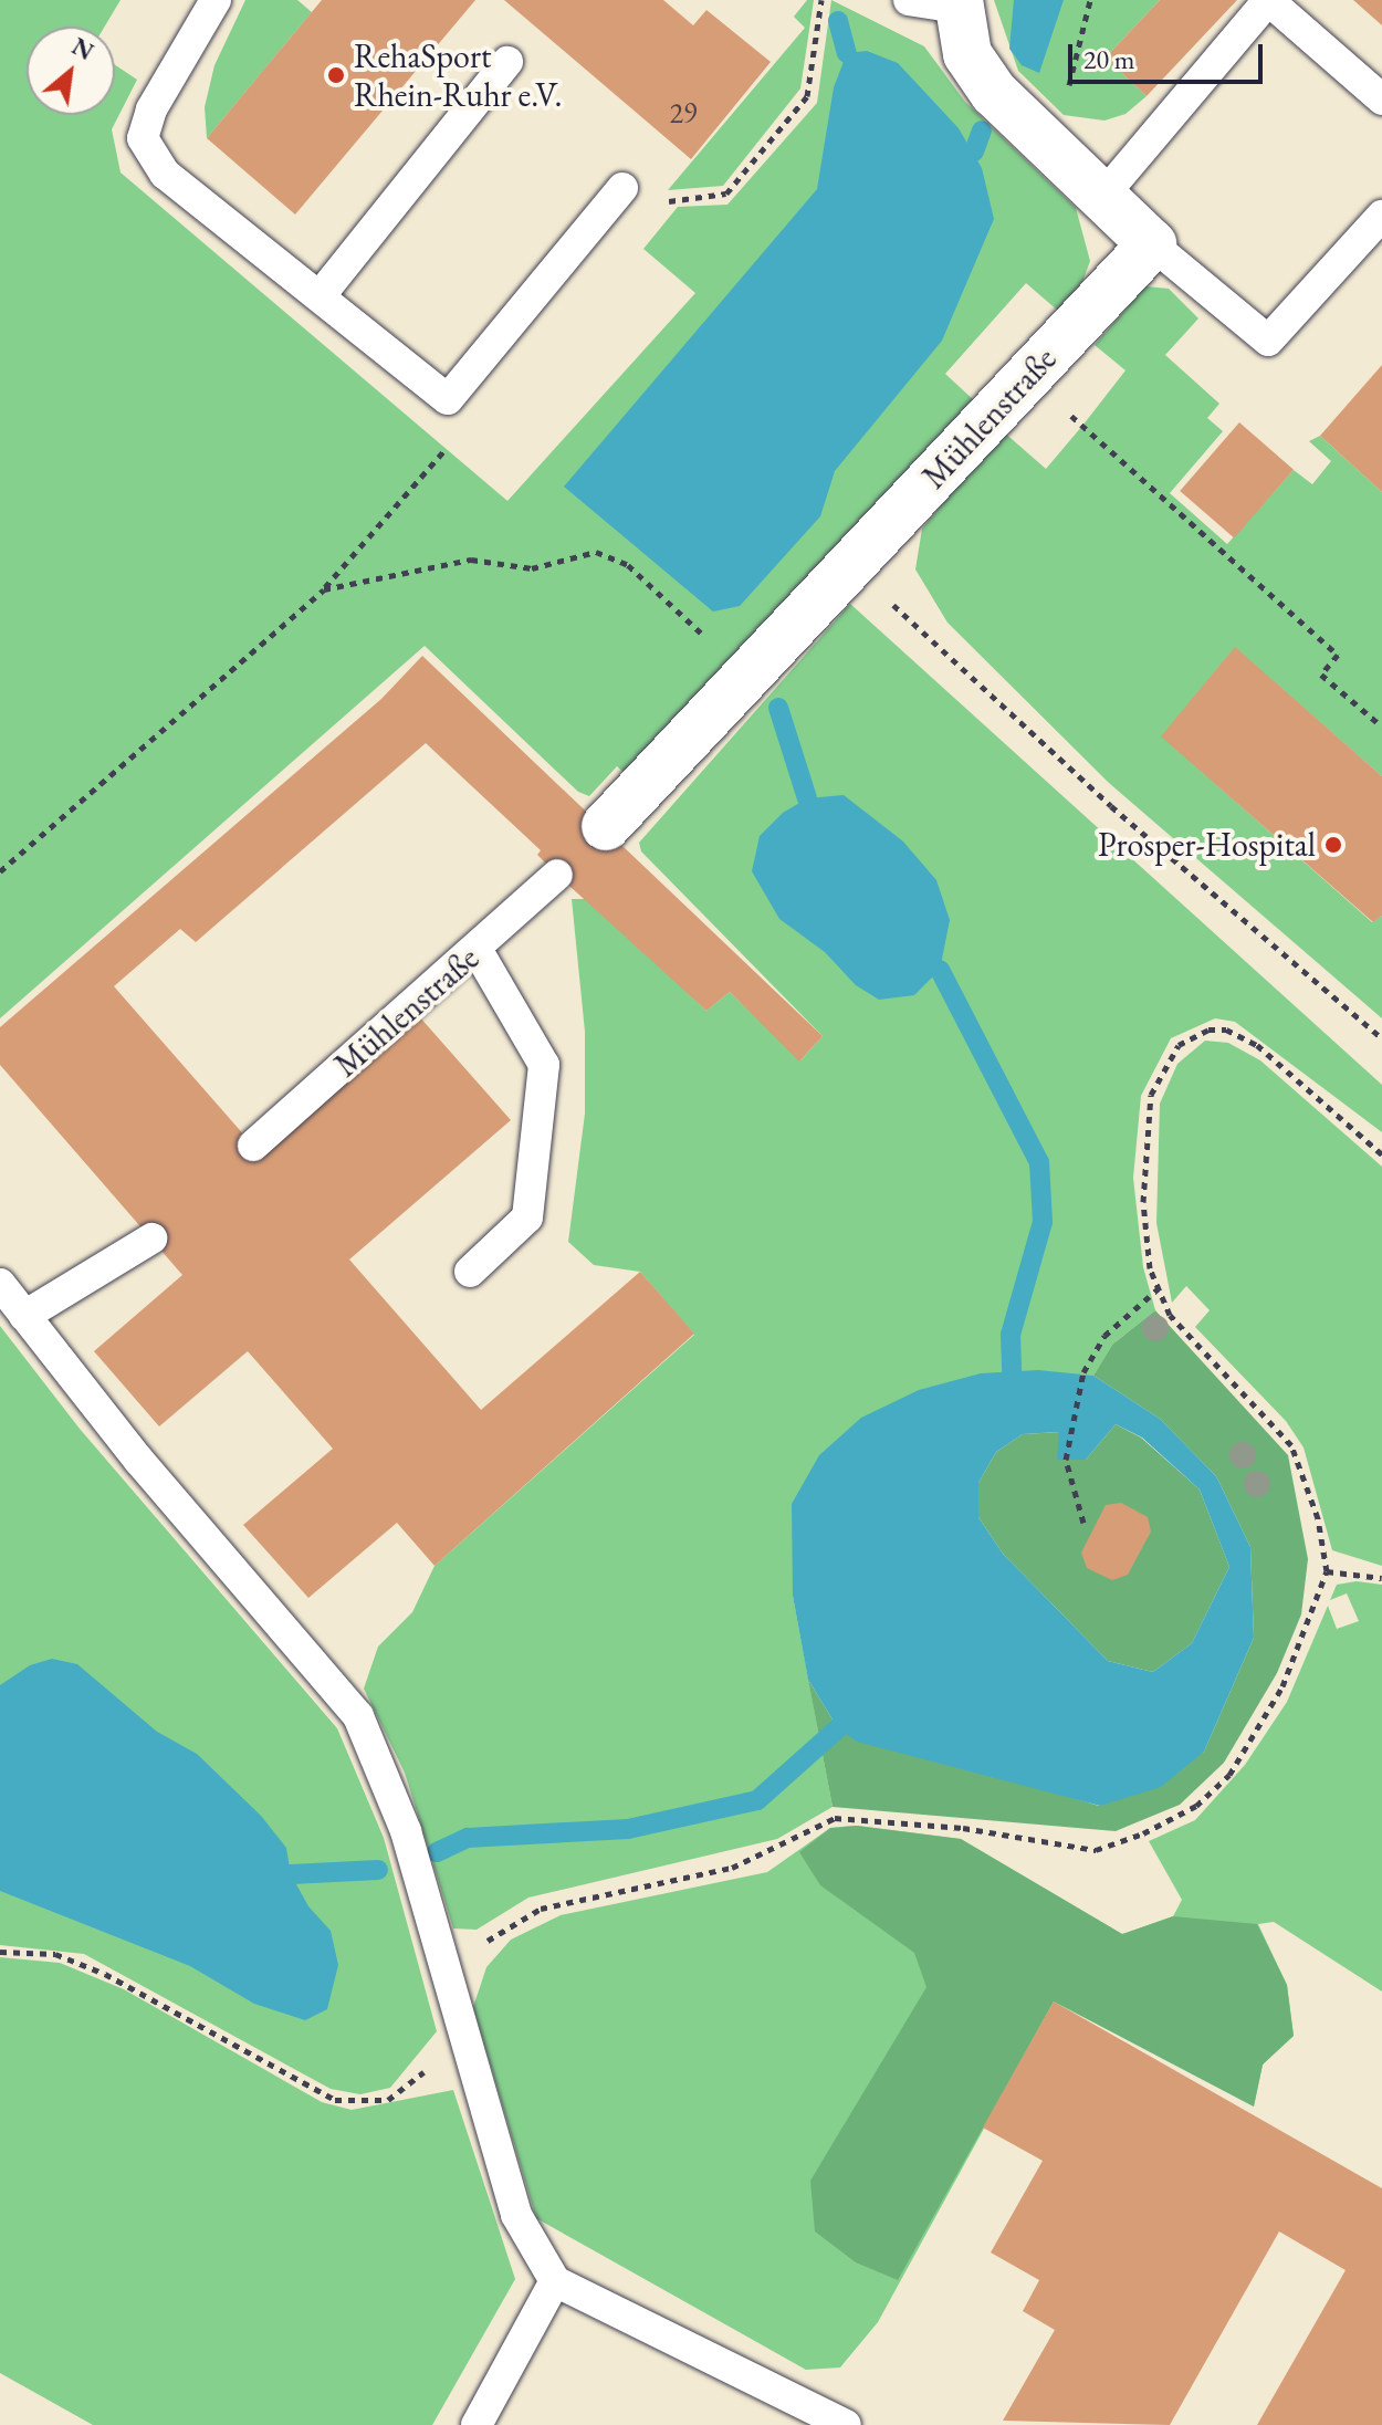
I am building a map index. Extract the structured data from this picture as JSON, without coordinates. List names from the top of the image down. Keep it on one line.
{"streets":{"street":["Mühlenstraße"]},"places":["RehaSport Rhein-Ruhr e.V.","Prosper-Hospital"],"house_numbers":["29"],"scale_bar":"20 m","north":"top right"}
